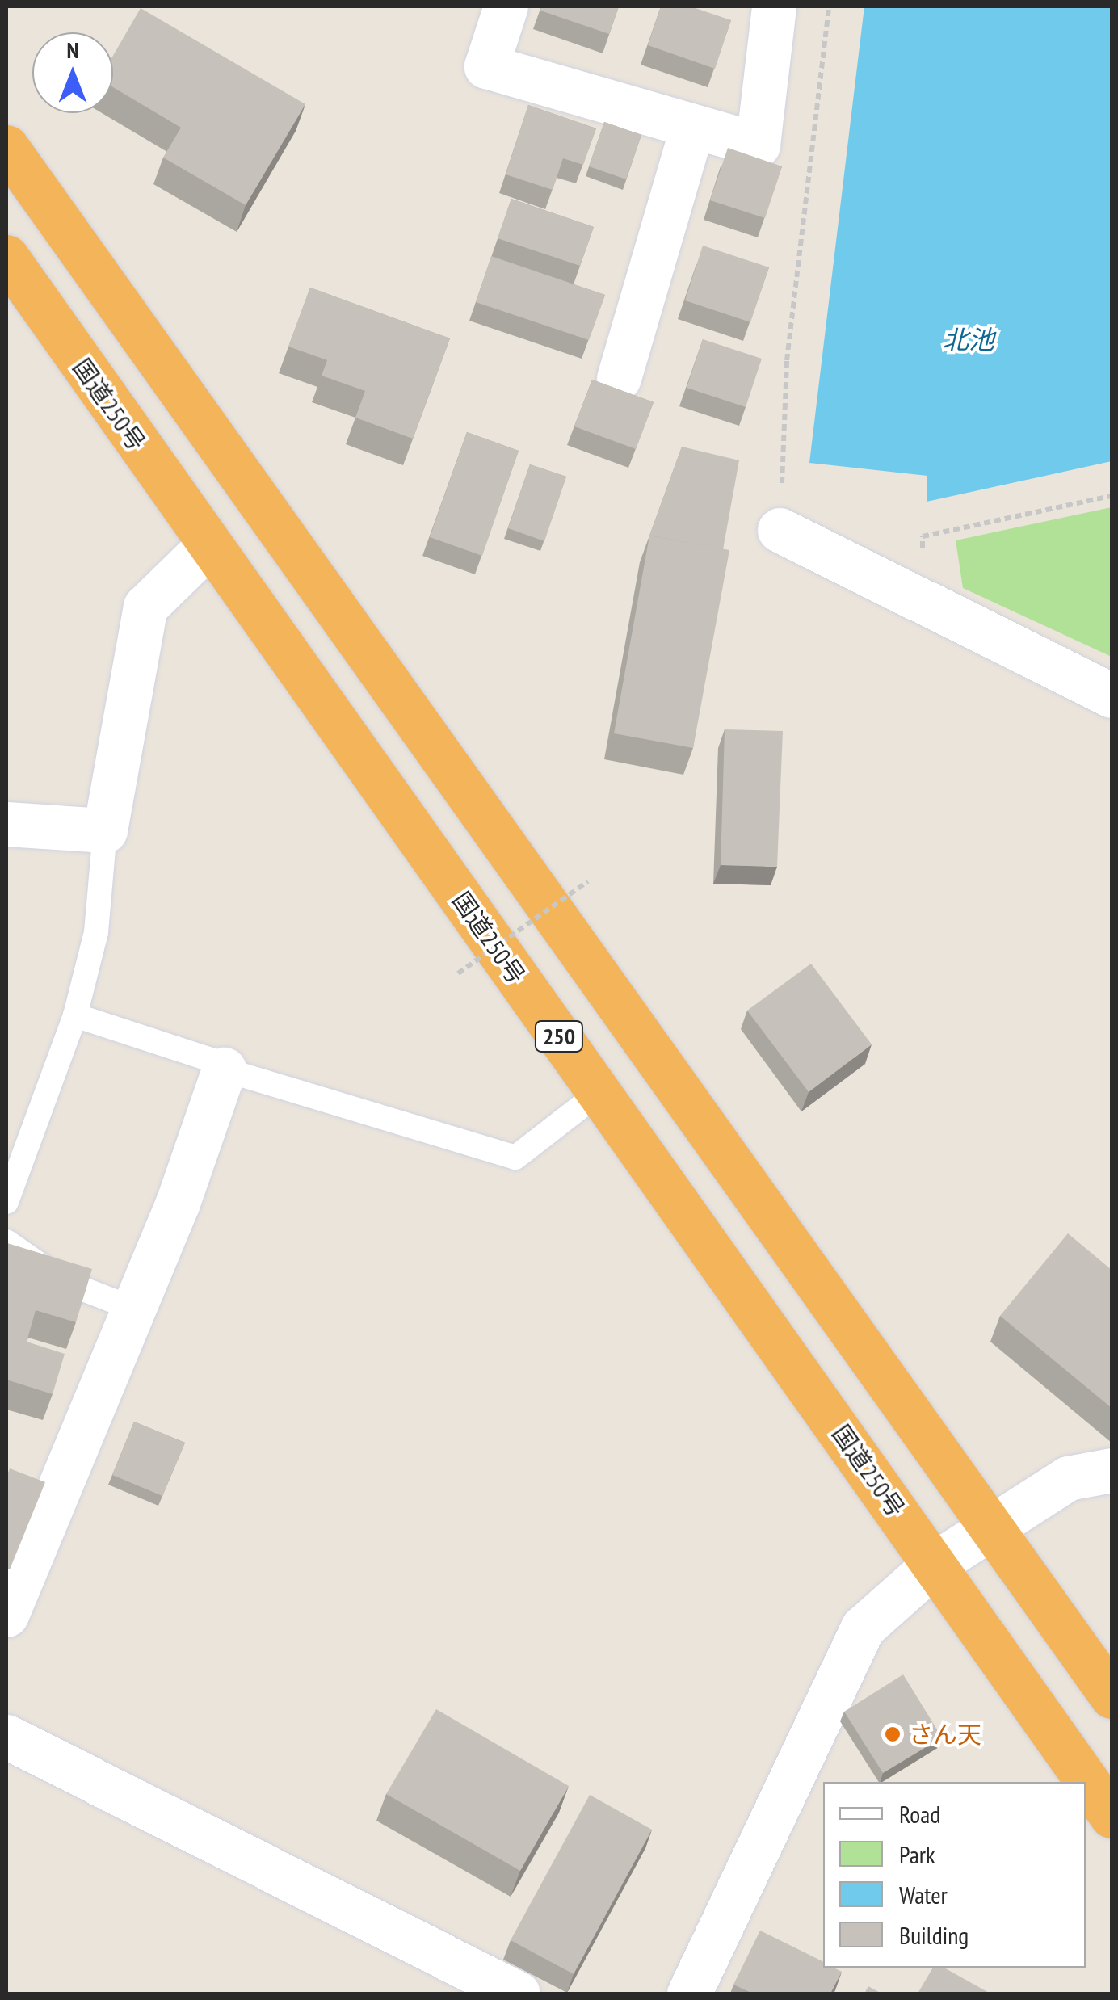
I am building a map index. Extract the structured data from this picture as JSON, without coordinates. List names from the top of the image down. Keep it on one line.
{"streets":{"highway":["国道250号","250"]},"water":["北池"],"places":["さん天"],"legend":["Road","Park","Water","Building"],"north":"top"}
